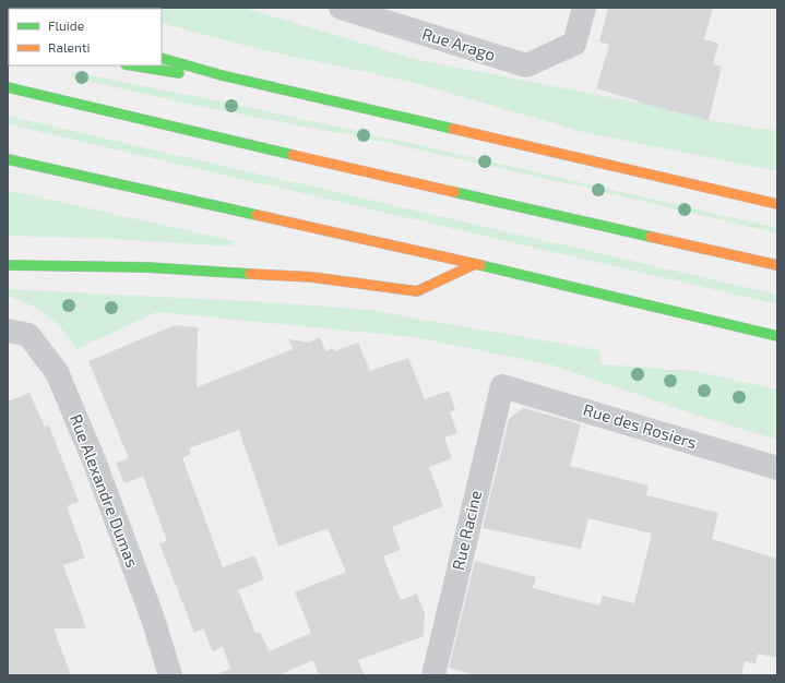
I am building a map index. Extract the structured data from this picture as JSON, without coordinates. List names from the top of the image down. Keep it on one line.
{"streets":{"street":["Rue Arago","Rue des Rosiers","Rue Alexandre Dumas","Rue Racine"]},"crossings":[["Rue des Rosiers","Rue Racine"]],"legend":["Fluide","Ralenti"]}
